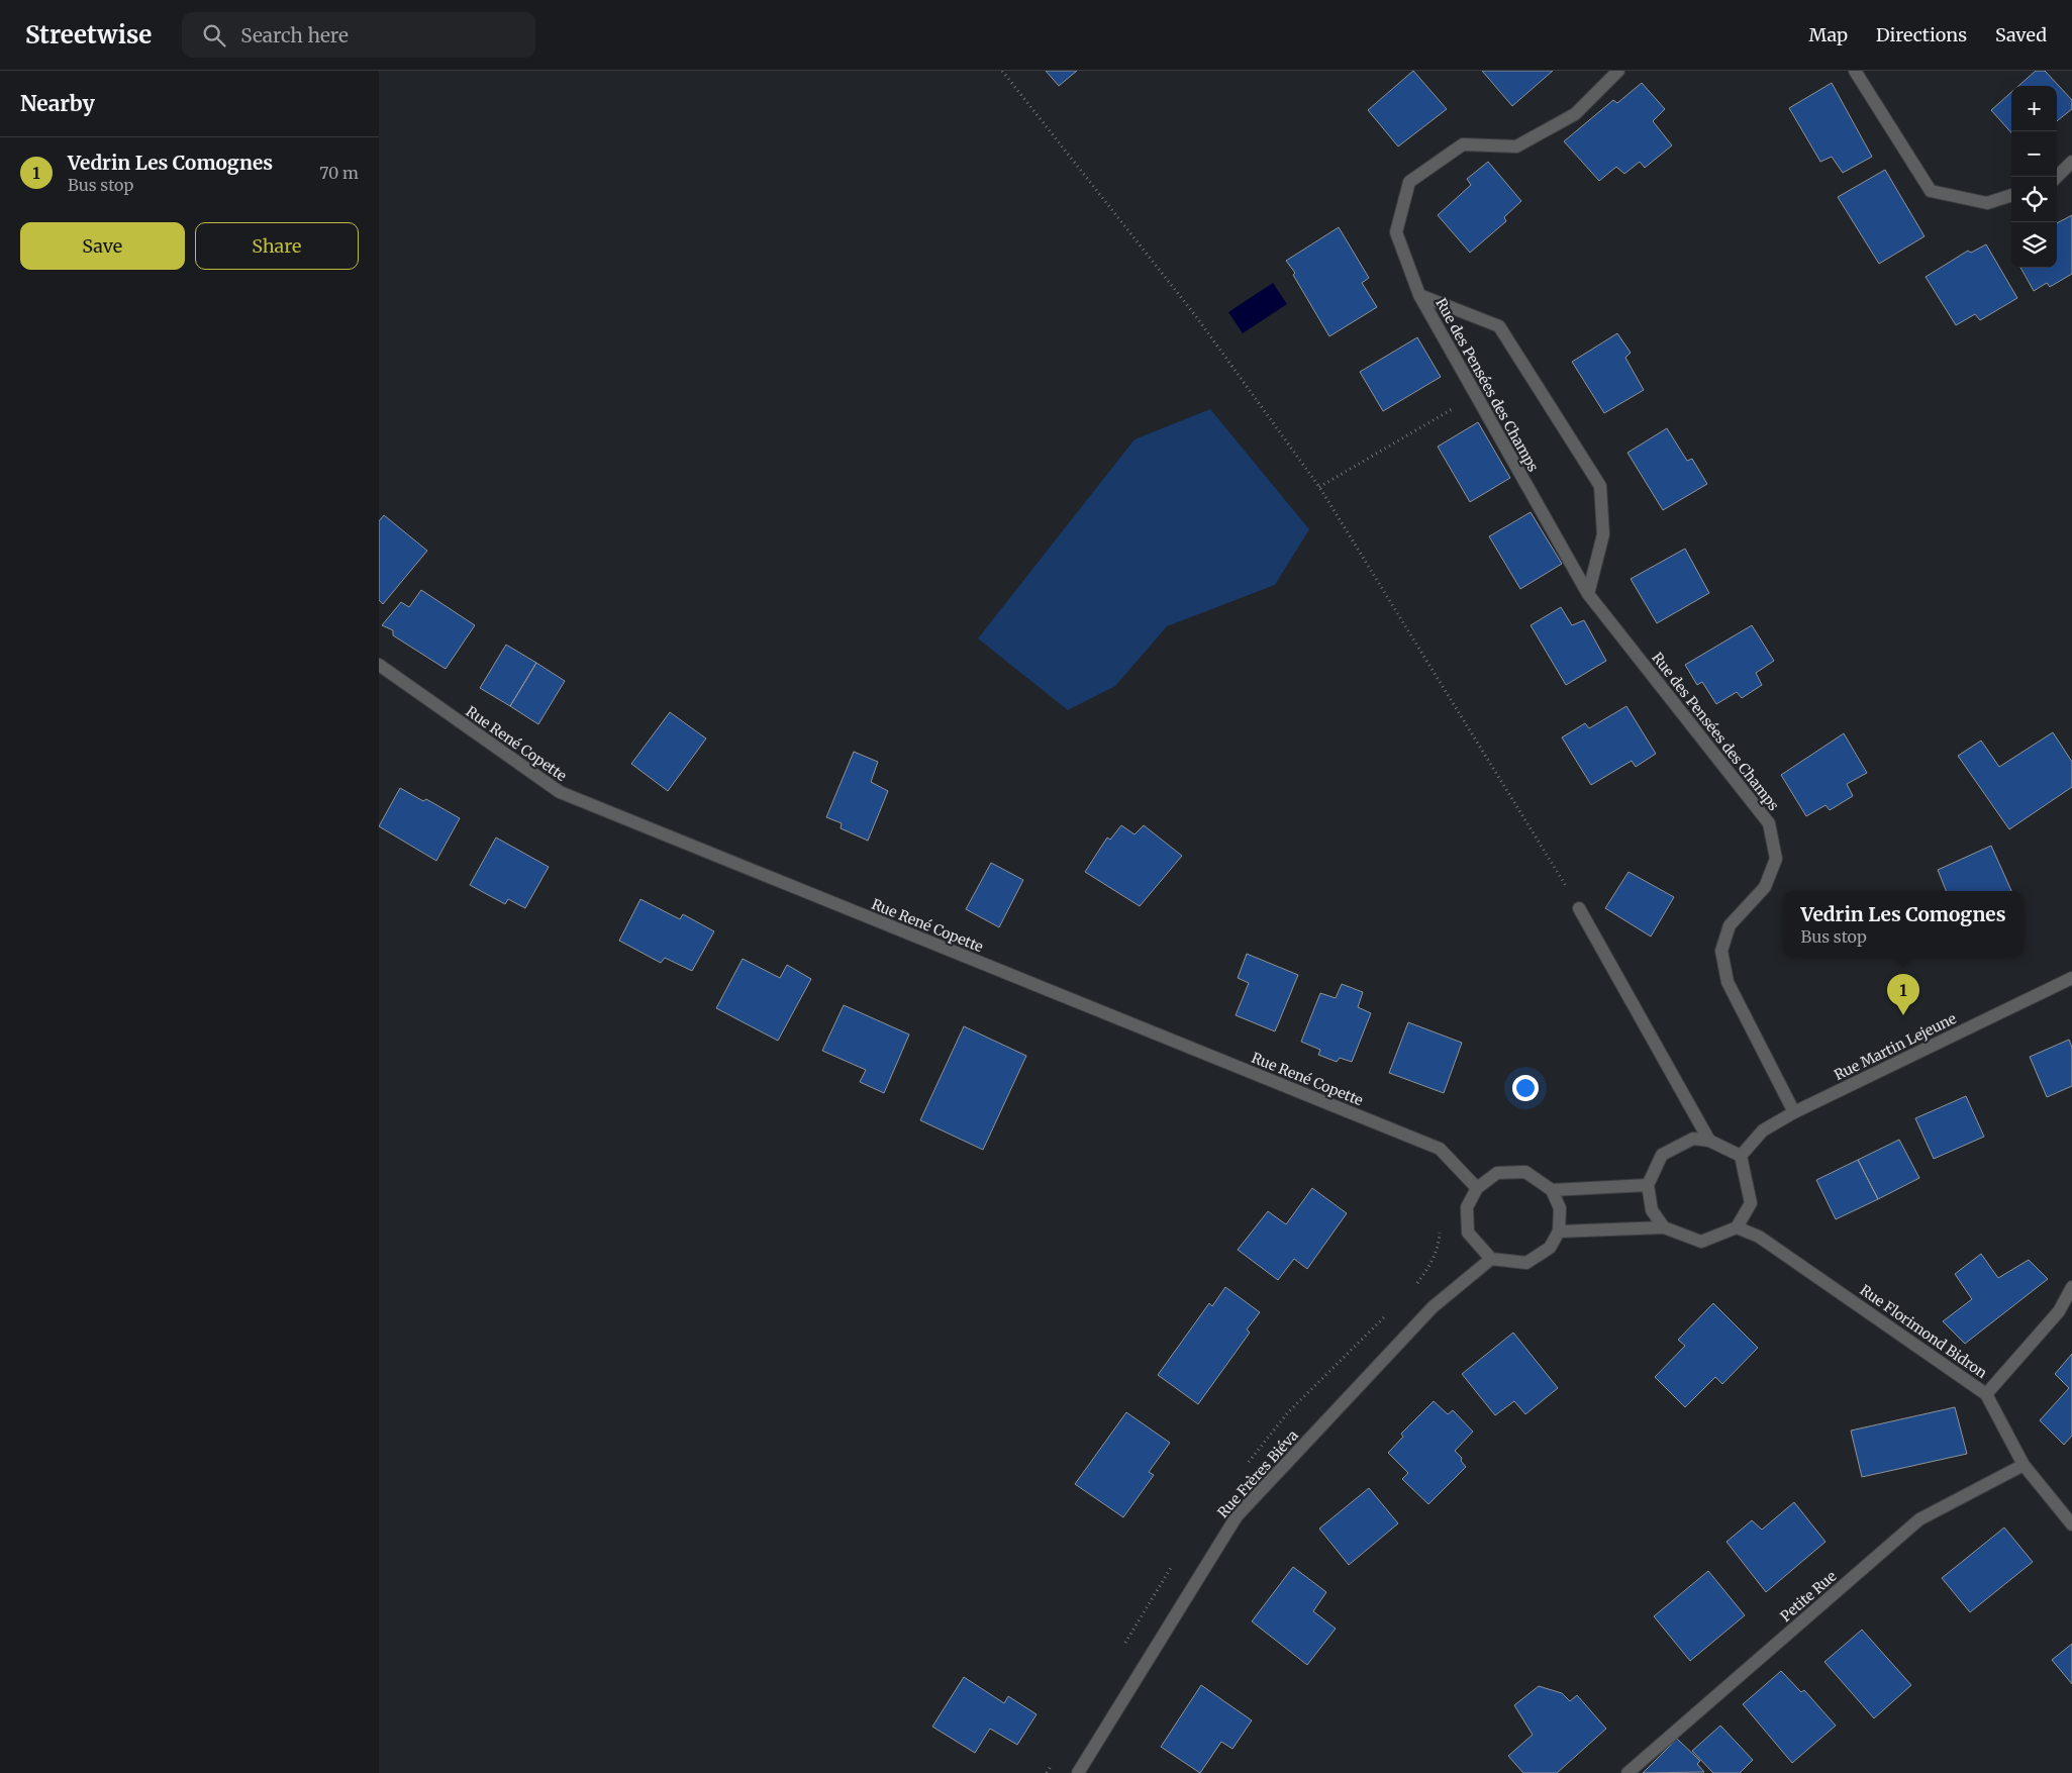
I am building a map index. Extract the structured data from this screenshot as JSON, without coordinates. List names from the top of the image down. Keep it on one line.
{"streets":{"street":["Rue des Pensées des Champs","Rue René Copette","Rue Martin Lejeune","Rue Florimond Bidron","Rue Frères Biéva","Petite Rue"]},"crossings":[["Rue des Pensées des Champs","Rue Martin Lejeune"],["Rue René Copette","Rue Frères Biéva"],["Rue Martin Lejeune","Rue Florimond Bidron"],["Rue Florimond Bidron","Petite Rue"]],"page":{"header":"Streetwise","search":"Search here","nav":["Map","Directions","Saved"],"heading":"Nearby","map_buttons":["+","−"],"list":[{"mark":"1","name":"Vedrin Les Comognes","note":"Bus stop","value":"70 m"}],"buttons":["Save","Share"],"popup":["Vedrin Les Comognes","Bus stop"],"pins":"1"}}
